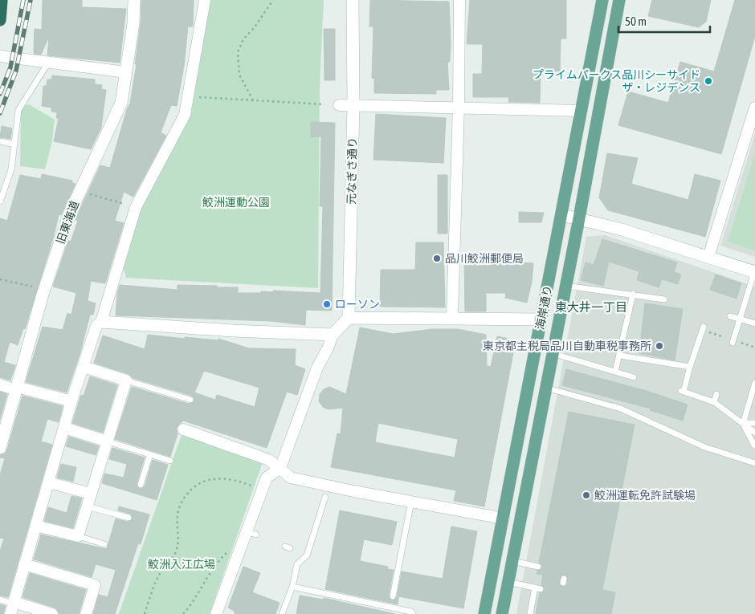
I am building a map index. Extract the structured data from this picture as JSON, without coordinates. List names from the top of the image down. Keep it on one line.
{"streets":{"main road":["海岸通り"],"street":["元なぎさ通り","旧東海道"]},"districts":["東大井一丁目"],"parks":["鮫洲運動公園","鮫洲入江広場"],"places":["プライムパークス品川シーサイド ザ・レジデンス","品川鮫洲郵便局","ローソン","東京都主税局品川自動車税事務所","鮫洲運転免許試験場"],"scale_bar":"50 m"}
